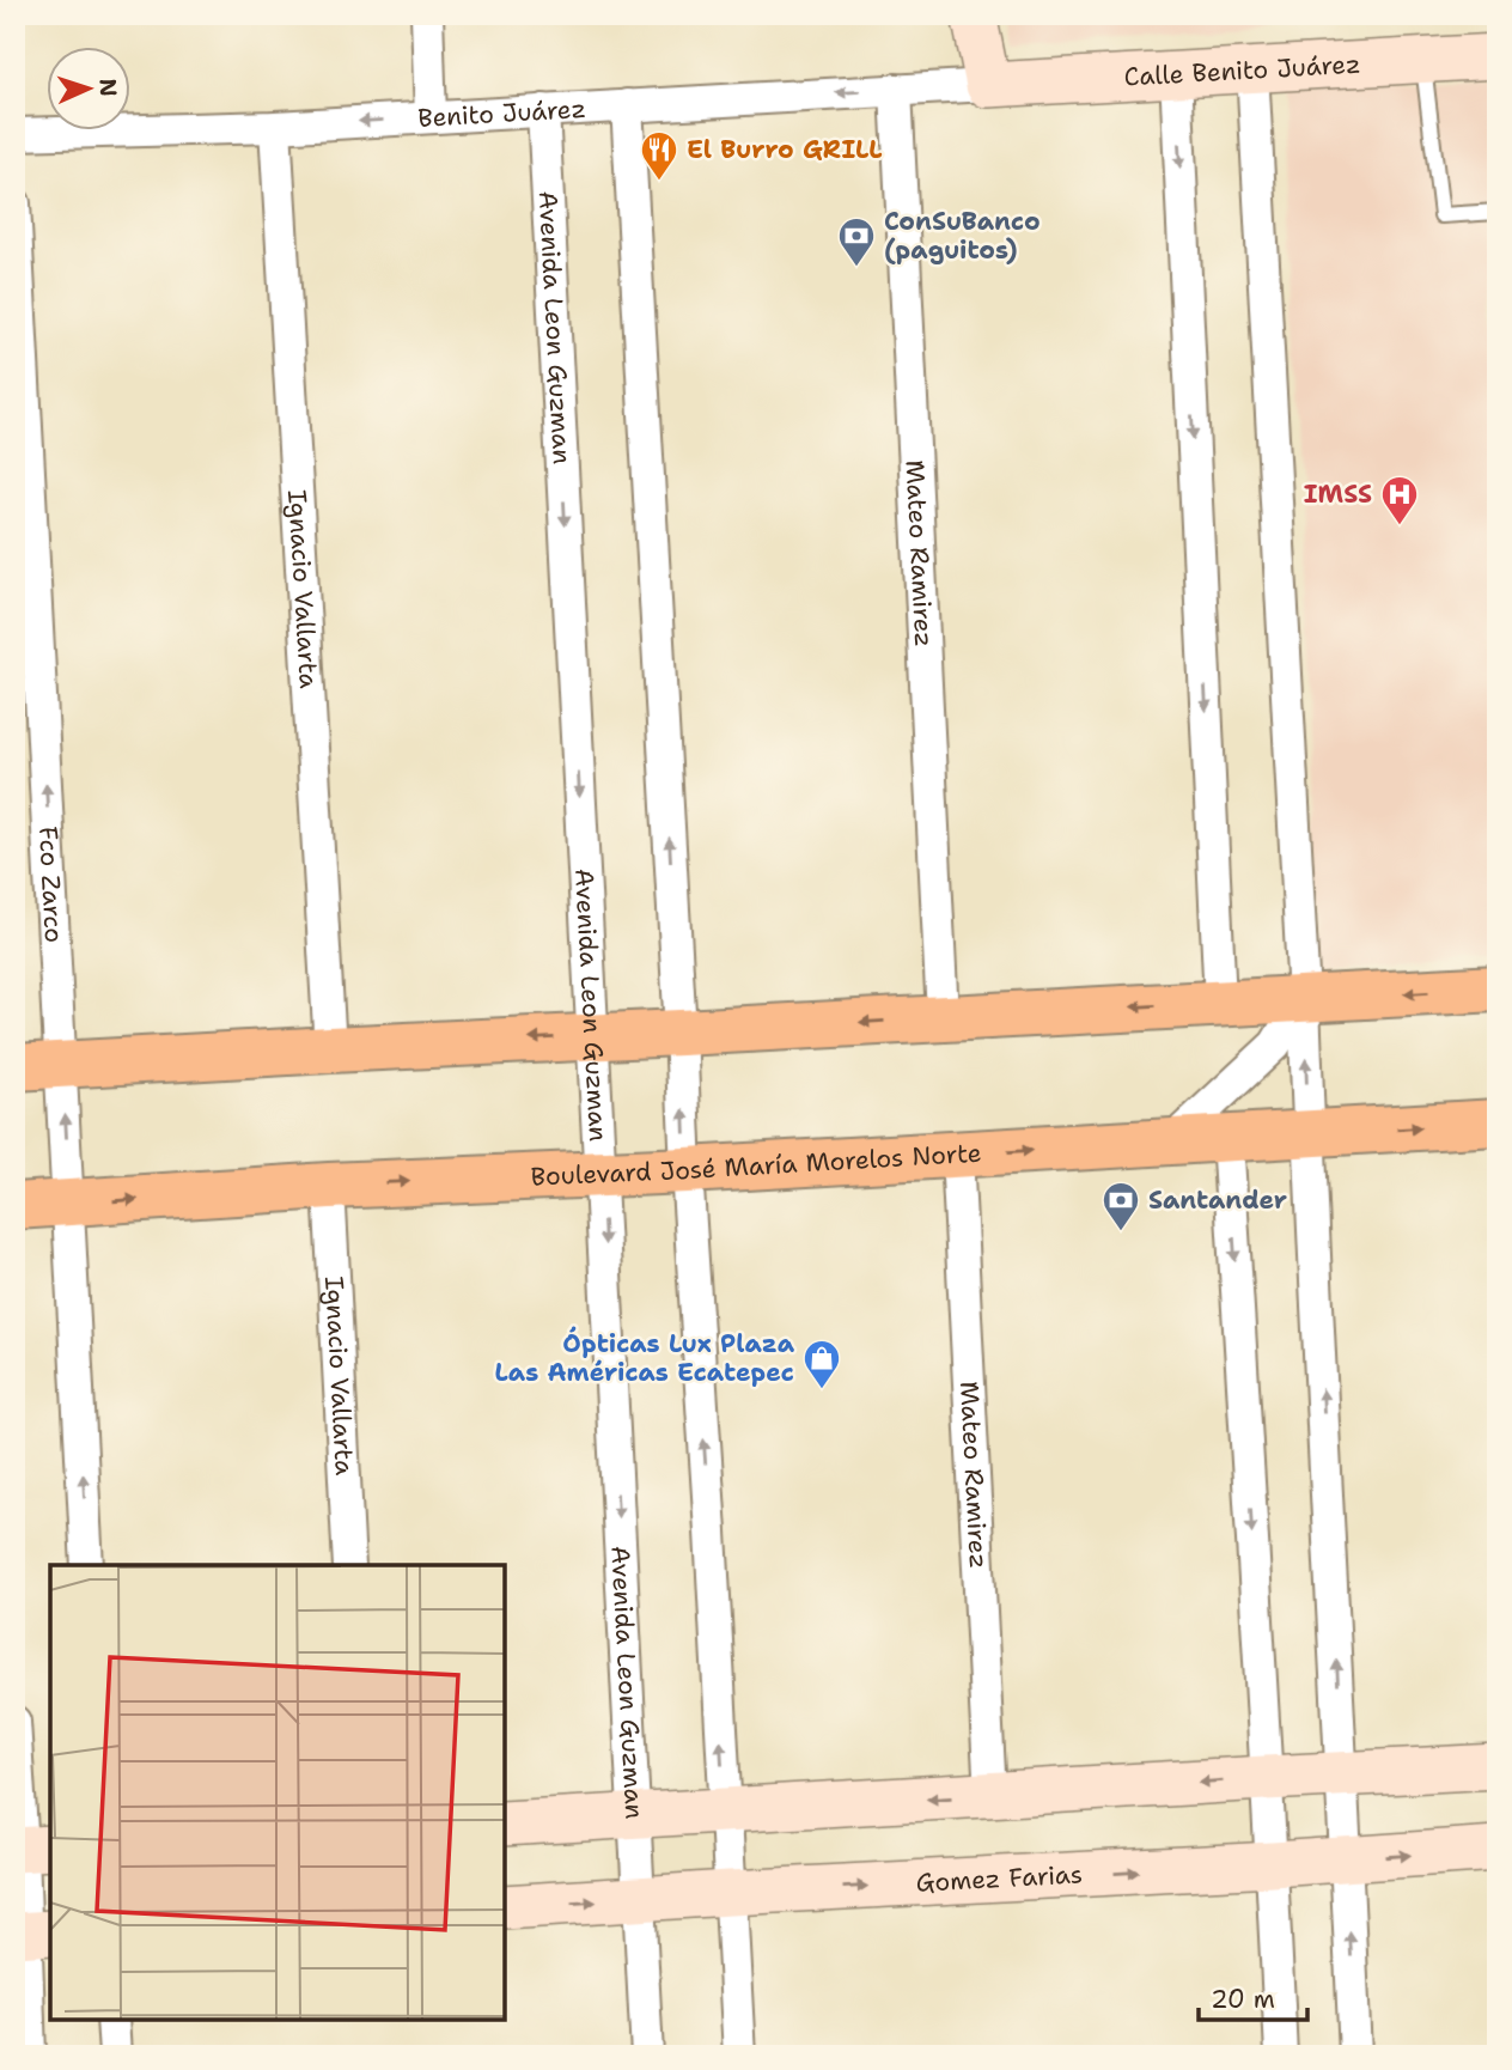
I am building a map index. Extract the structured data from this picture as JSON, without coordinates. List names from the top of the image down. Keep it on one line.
{"streets":{"main road":["Boulevard José María Morelos Norte"],"street":["Calle Benito Juárez","Benito Juárez","Avenida Leon Guzman","Mateo Ramirez","Ignacio Vallarta","Fco Zarco","Gomez Farias"]},"crossings":[["Calle Benito Juárez","Benito Juárez"],["Benito Juárez","Avenida Leon Guzman"],["Benito Juárez","Mateo Ramirez"],["Benito Juárez","Ignacio Vallarta"],["Avenida Leon Guzman","Boulevard José María Morelos Norte"],["Avenida Leon Guzman","Gomez Farias"],["Mateo Ramirez","Boulevard José María Morelos Norte"],["Ignacio Vallarta","Boulevard José María Morelos Norte"],["Fco Zarco","Boulevard José María Morelos Norte"]],"one_way":["Benito Juárez","Fco Zarco"],"places":{"restaurant":["El Burro GRILL"],"bank":["ConSuBanco (paguitos)","Santander"],"hospital":["IMSS"],"shop":["Ópticas Lux Plaza Las Américas Ecatepec"]},"scale_bar":"20 m","north":"right"}
